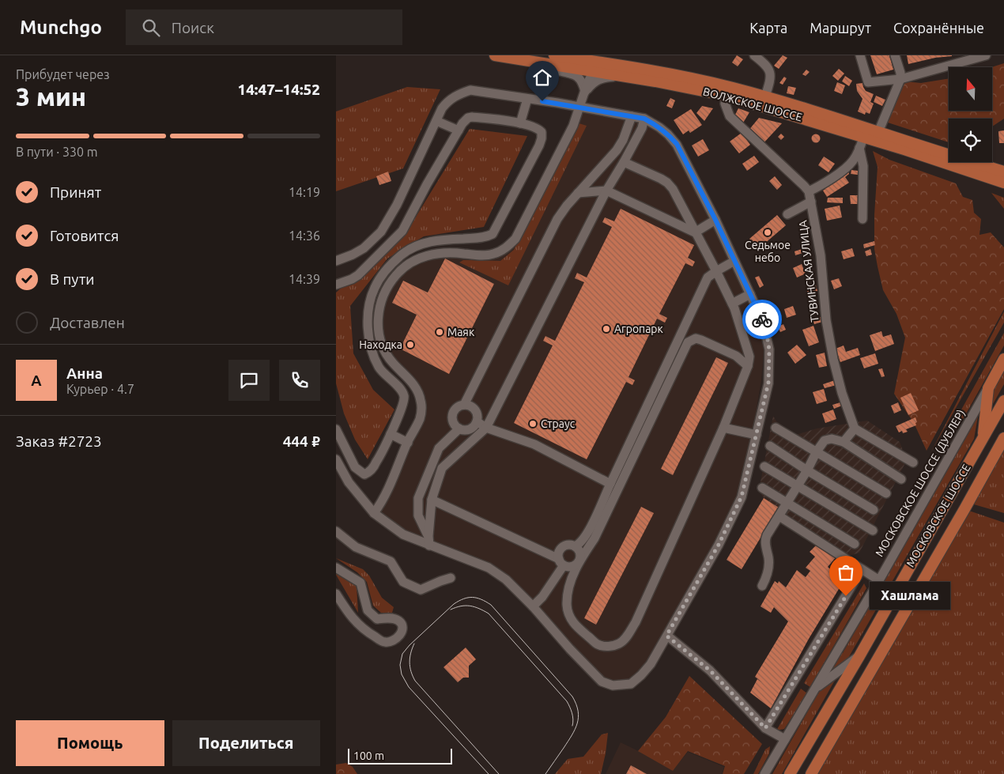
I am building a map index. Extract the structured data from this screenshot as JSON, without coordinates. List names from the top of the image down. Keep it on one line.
{"streets":{"main road":["ВОЛЖСКОЕ ШОССЕ","МОСКОВСКОЕ ШОССЕ"],"street":["ТУВИНСКАЯ УЛИЦА","МОСКОВСКОЕ ШОССЕ (ДУБЛЕР)"]},"crossings":[["ВОЛЖСКОЕ ШОССЕ","ТУВИНСКАЯ УЛИЦА"]],"places":["Седьмое небо","Агропарк","Маяк","Находка","Страус","Хашлама"],"scale_bar":"100 m","north":"top","page":{"header":"Munchgo","search":"Поиск","nav":["Карта","Маршрут","Сохранённые"],"heading":["3 мин","Прибудет через","14:47–14:52"],"panel":["Анна","Курьер · 4.7","Заказ #2723","444 ₽"],"bar":"В пути · 330 m","list":[["Принят","14:19"],["Готовится","14:36"],["В пути","14:39"],"Доставлен"],"round":"А","bubble":"Хашлама","buttons":["Помощь","Поделиться"],"scale":"100 m"}}
